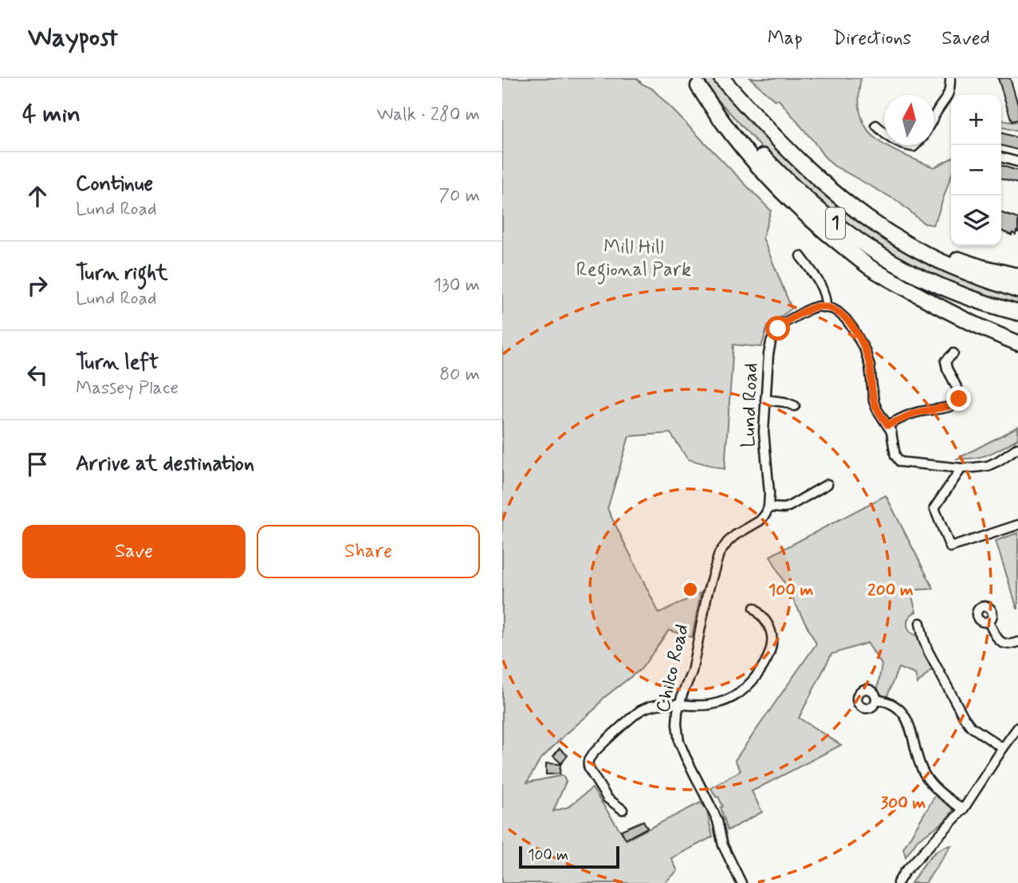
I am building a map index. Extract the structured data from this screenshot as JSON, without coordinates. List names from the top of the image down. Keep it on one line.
{"streets":{"highway":["1"],"street":["Lund Road","Chilco Road"]},"crossings":[["Lund Road","Chilco Road"]],"parks":["Mill Hill Regional Park"],"scale_bar":"100 m","north":"top","page":{"header":"Waypost","nav":["Map","Directions","Saved"],"heading":["4 min","Walk · 280 m"],"map_buttons":["+","−"],"list":[["Continue","Lund Road","70 m"],["Turn right","Lund Road","130 m"],["Turn left","Massey Place","80 m"],"Arrive at destination"],"buttons":["Save","Share"],"scale":"100 m"},"rings":["100 m","200 m","300 m"]}
